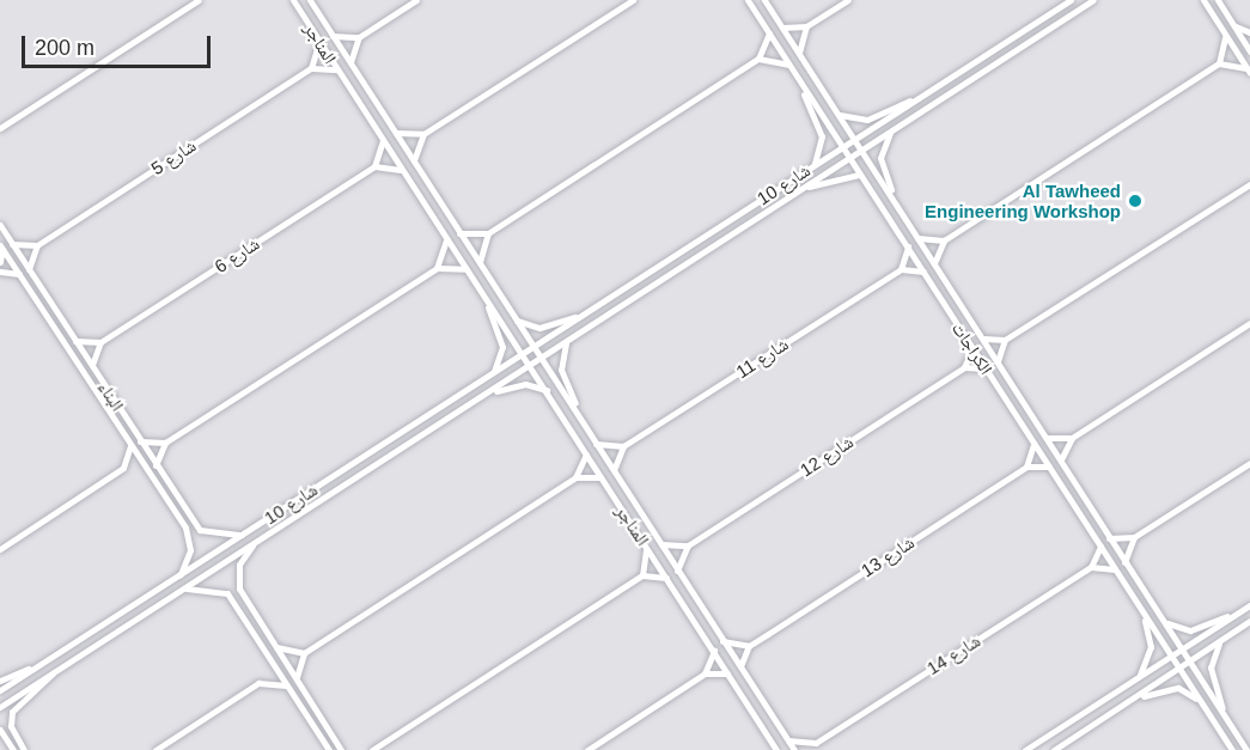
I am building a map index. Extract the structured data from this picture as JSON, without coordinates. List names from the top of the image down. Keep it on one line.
{"streets":{"street":["المناجر","شارع 5","شارع 10","شارع 6","الكراجات","شارع 11","البناء","شارع 12","شارع 13","شارع 14"]},"crossings":[["المناجر","شارع 10"],["شارع 10","الكراجات"],["شارع 10","البناء"]],"places":["Al Tawheed Engineering Workshop"],"scale_bar":"200 m"}
